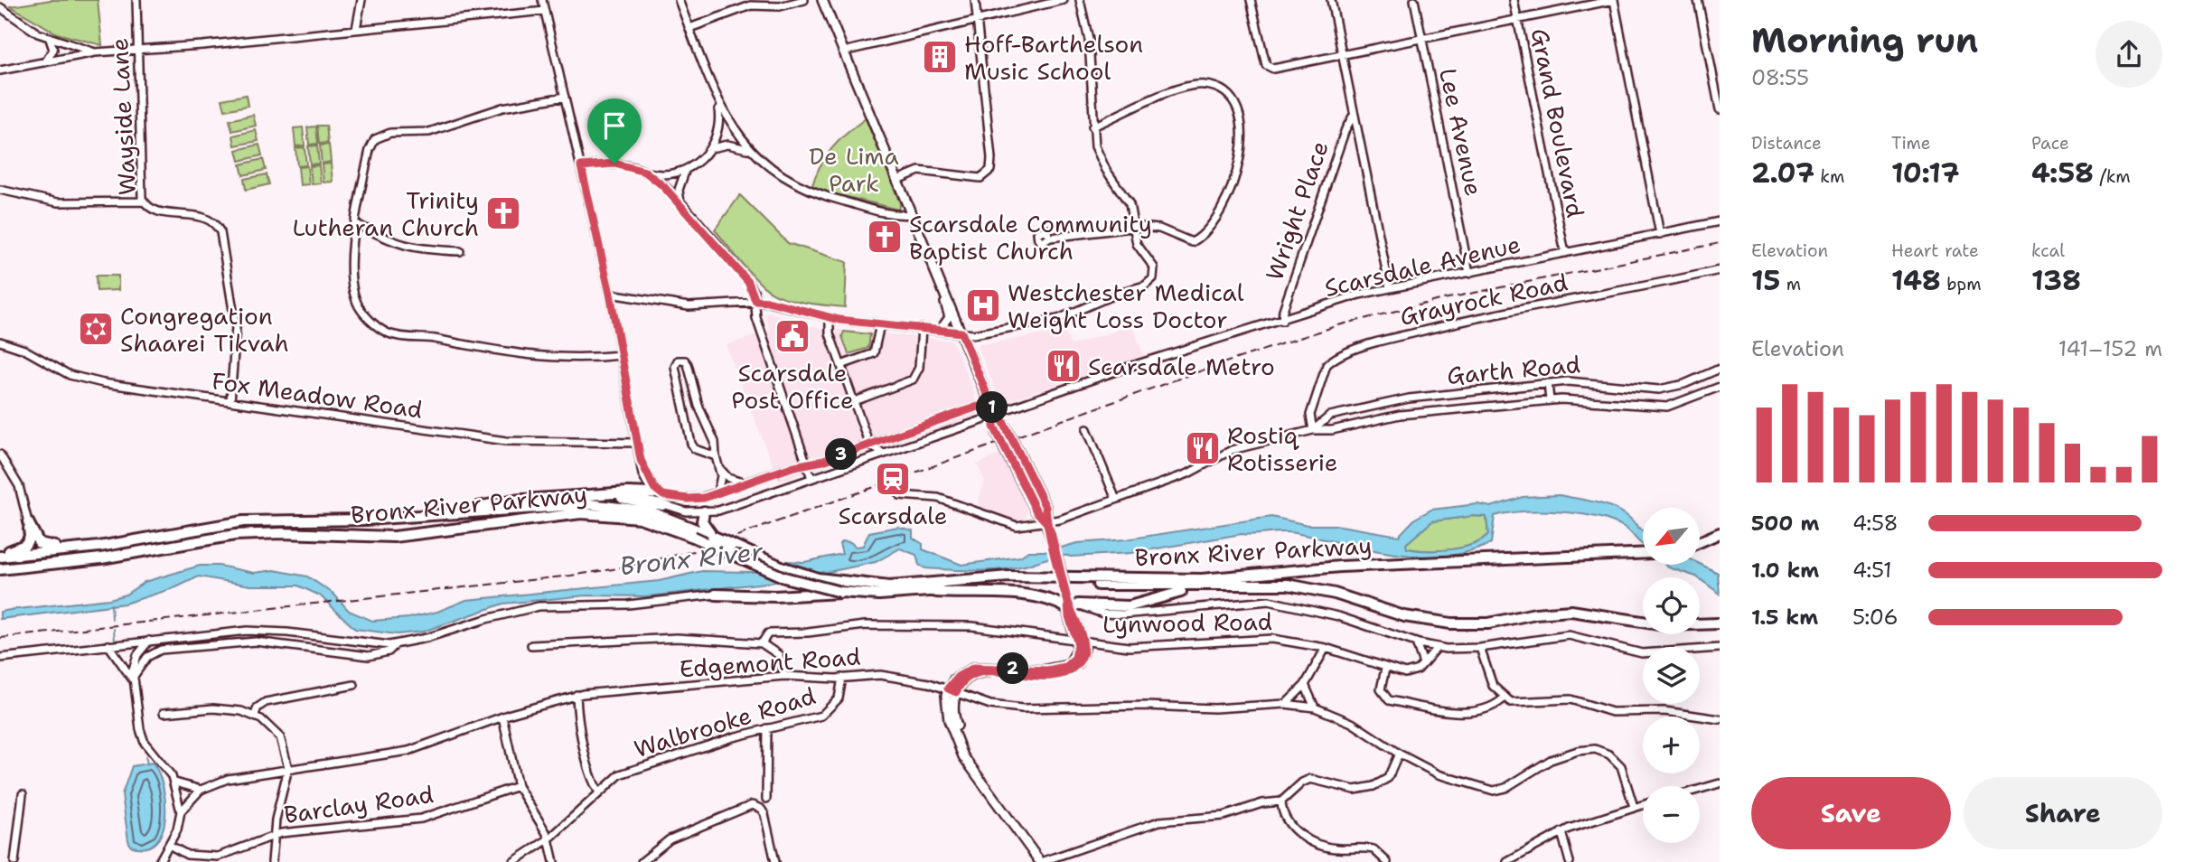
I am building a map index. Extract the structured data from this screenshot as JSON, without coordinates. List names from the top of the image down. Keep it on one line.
{"streets":{"highway":["Bronx River Parkway"],"street":["Wayside Lane","Grand Boulevard","Lee Avenue","Wright Place","Scarsdale Avenue","Grayrock Road","Garth Road","Fox Meadow Road","Lynwood Road","Edgemont Road","Walbrooke Road","Barclay Road"]},"crossings":[["Wayside Lane","Fox Meadow Road"],["Grand Boulevard","Scarsdale Avenue"],["Lee Avenue","Scarsdale Avenue"],["Wright Place","Scarsdale Avenue"],["Grayrock Road","Garth Road"],["Edgemont Road","Walbrooke Road"],["Edgemont Road","Barclay Road"]],"water":["Bronx River"],"parks":["De Lima Park"],"places":{"building":["Hoff-Barthelson Music School"],"church":["Trinity Lutheran Church","Scarsdale Community Baptist Church"],"hospital":["Westchester Medical Weight Loss Doctor"],"synagogue":["Congregation Shaarei Tikvah"],"public building":["Scarsdale Post Office"],"restaurant":["Scarsdale Metro","Rostiq Rotisserie"],"station":["Scarsdale"]},"north":"bottom left","page":{"heading":["Morning run","08:55"],"stats":[["Distance","2.07 km"],["Time","10:17"],["Pace","4:58 /km"],["Elevation","15 m"],["Heart rate","148 bpm"],["kcal","138"]],"chart":["Elevation","141–152 m"],"pins":["1","3","2"],"list":[{"name":"500 m","note":"4:58"},{"name":"1.0 km","note":"4:51"},{"name":"1.5 km","note":"5:06"}],"map_buttons":["+","−"],"buttons":["Save","Share"]}}
